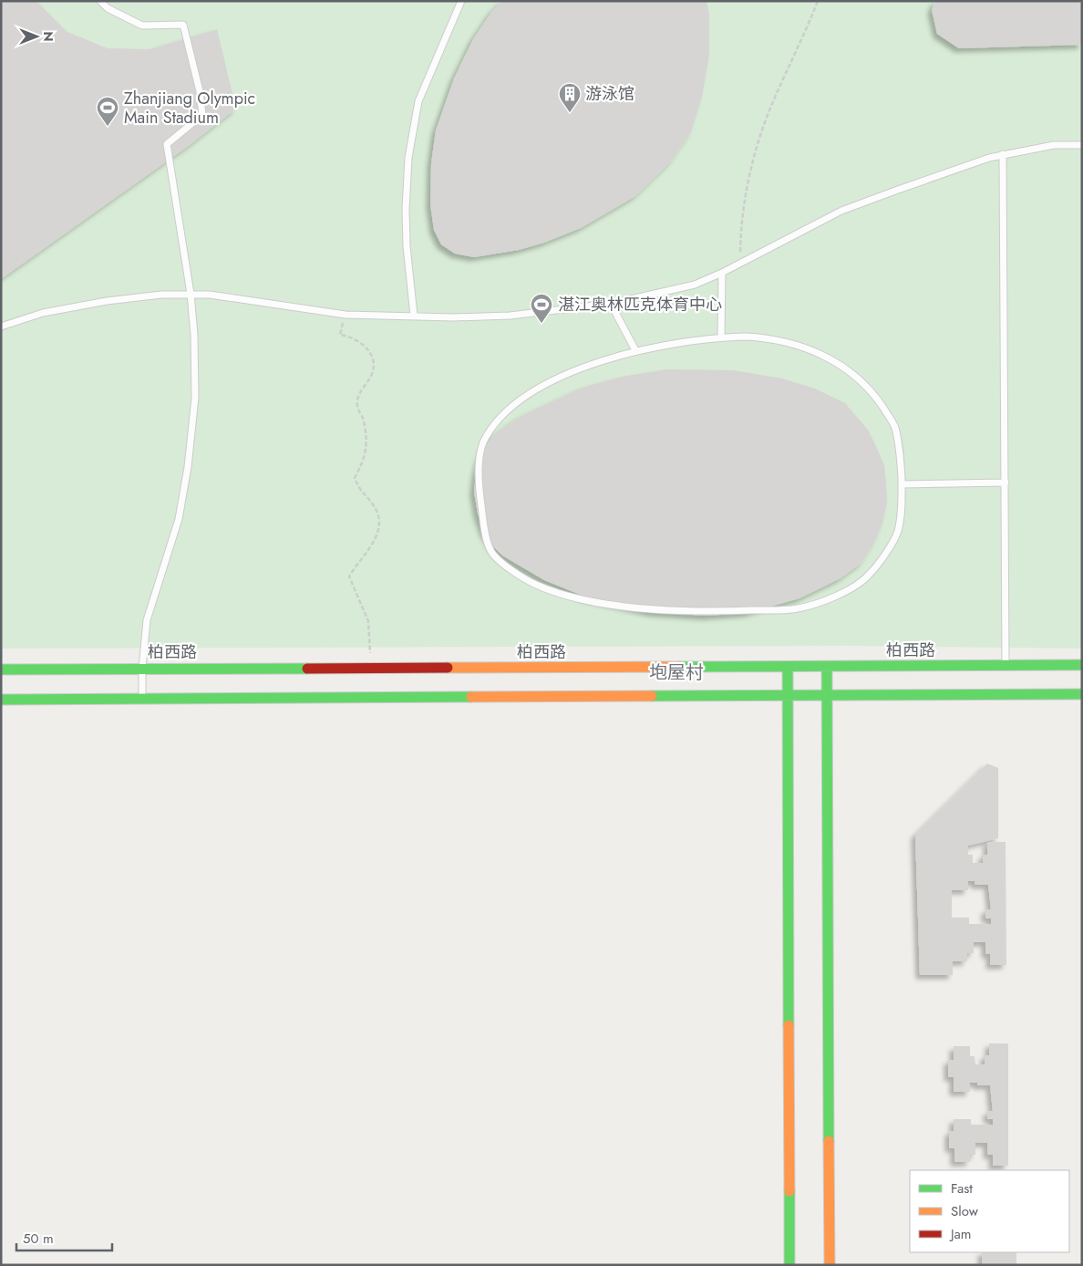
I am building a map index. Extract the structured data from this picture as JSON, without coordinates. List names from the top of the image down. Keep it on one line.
{"streets":{"main road":["柏西路"]},"districts":["垉屋村"],"places":{"building":["游泳馆"],"sports":["Zhanjiang Olympic Main Stadium","湛江奥林匹克体育中心"]},"legend":["Fast","Slow","Jam"],"scale_bar":"50 m","north":"right"}
